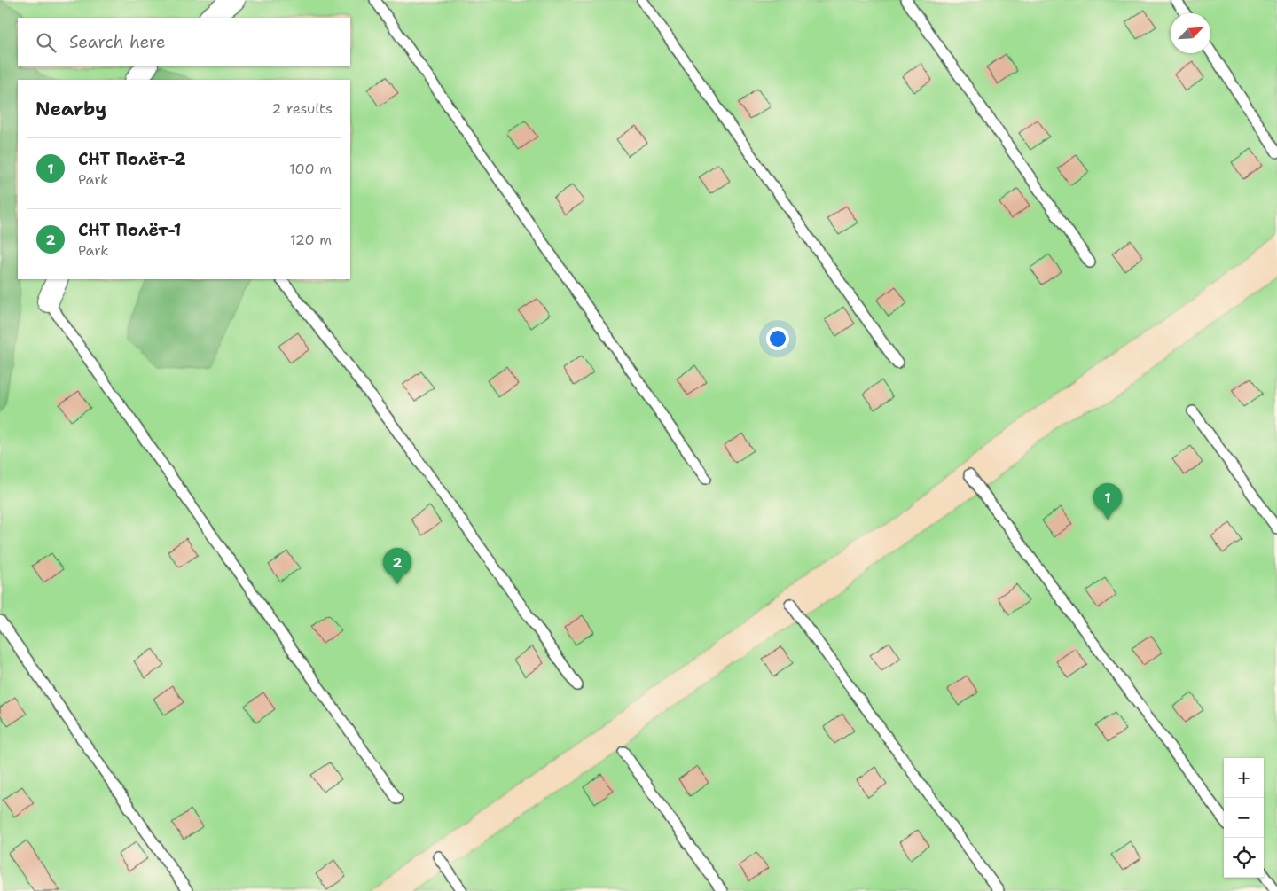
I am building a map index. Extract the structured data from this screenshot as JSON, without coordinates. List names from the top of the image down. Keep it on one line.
{"north":"top right","page":{"search":"Search here","heading":["Nearby","2 results"],"list":[{"mark":"1","name":"СНТ Полёт-2","note":"Park","value":"100 m"},{"mark":"2","name":"СНТ Полёт-1","note":"Park","value":"120 m"}],"pins":["1","2"],"map_buttons":["+","−"]}}
